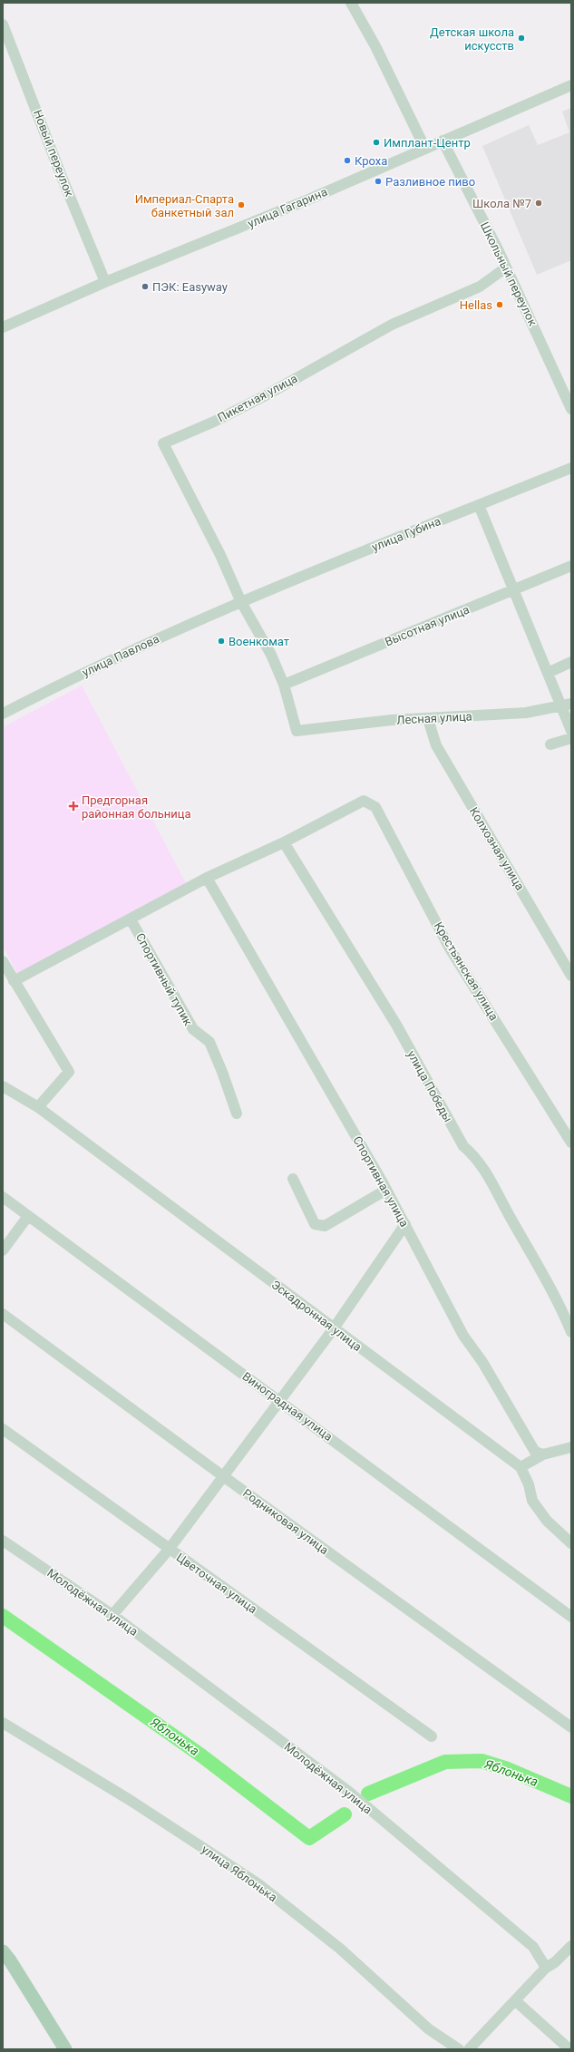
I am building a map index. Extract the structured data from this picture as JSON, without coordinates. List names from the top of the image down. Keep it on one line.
{"streets":{"street":["Новый переулок","улица Гагарина","Школьный переулок","Пикетная улица","улица Губина","Высотная улица","улица Павлова","Лесная улица","Колхозная улица","Крестьянская улица","Спортивный тупик","улица Победы","Спортивная улица","Эскадронная улица","Виноградная улица","Родниковая улица","Цветочная улица","Молодёжная улица","улица Яблонька"]},"crossings":[["Новый переулок","улица Гагарина"],["улица Гагарина","Школьный переулок"],["Школьный переулок","Пикетная улица"],["Пикетная улица","улица Губина"],["Пикетная улица","улица Павлова"],["улица Губина","улица Павлова"],["Высотная улица","Лесная улица"],["Лесная улица","Колхозная улица"],["Крестьянская улица","улица Победы"]],"water":["Яблонька"],"places":{"other":["Детская школа искусств","Имплант-Центр","Кроха","Разливное пиво","Школа №7","Империал-Спарта банкетный зал","ПЭК: Easyway","Hellas","Военкомат"],"health":["Предгорная районная больница"]}}
